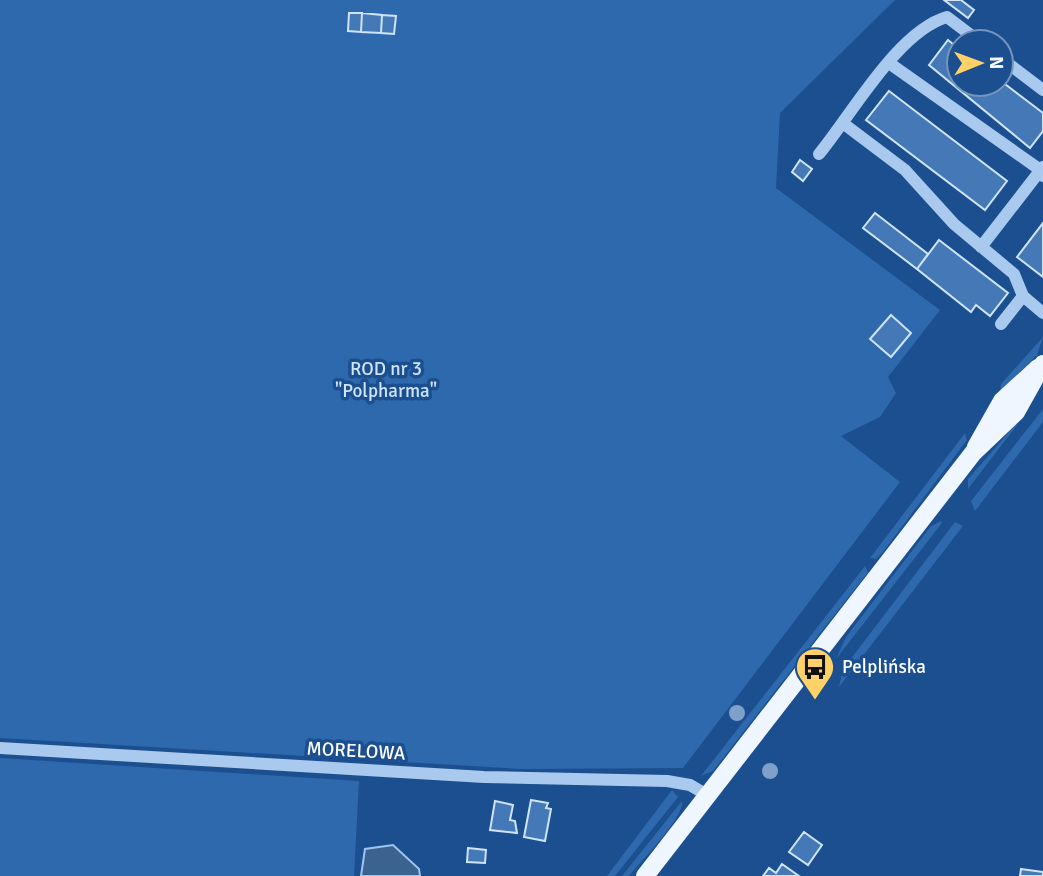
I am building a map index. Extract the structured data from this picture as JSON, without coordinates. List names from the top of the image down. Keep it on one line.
{"streets":{"street":["MORELOWA"]},"parks":["ROD nr 3 \"Polpharma\""],"places":{"bus stop":["Pelplińska"]},"north":"right"}
